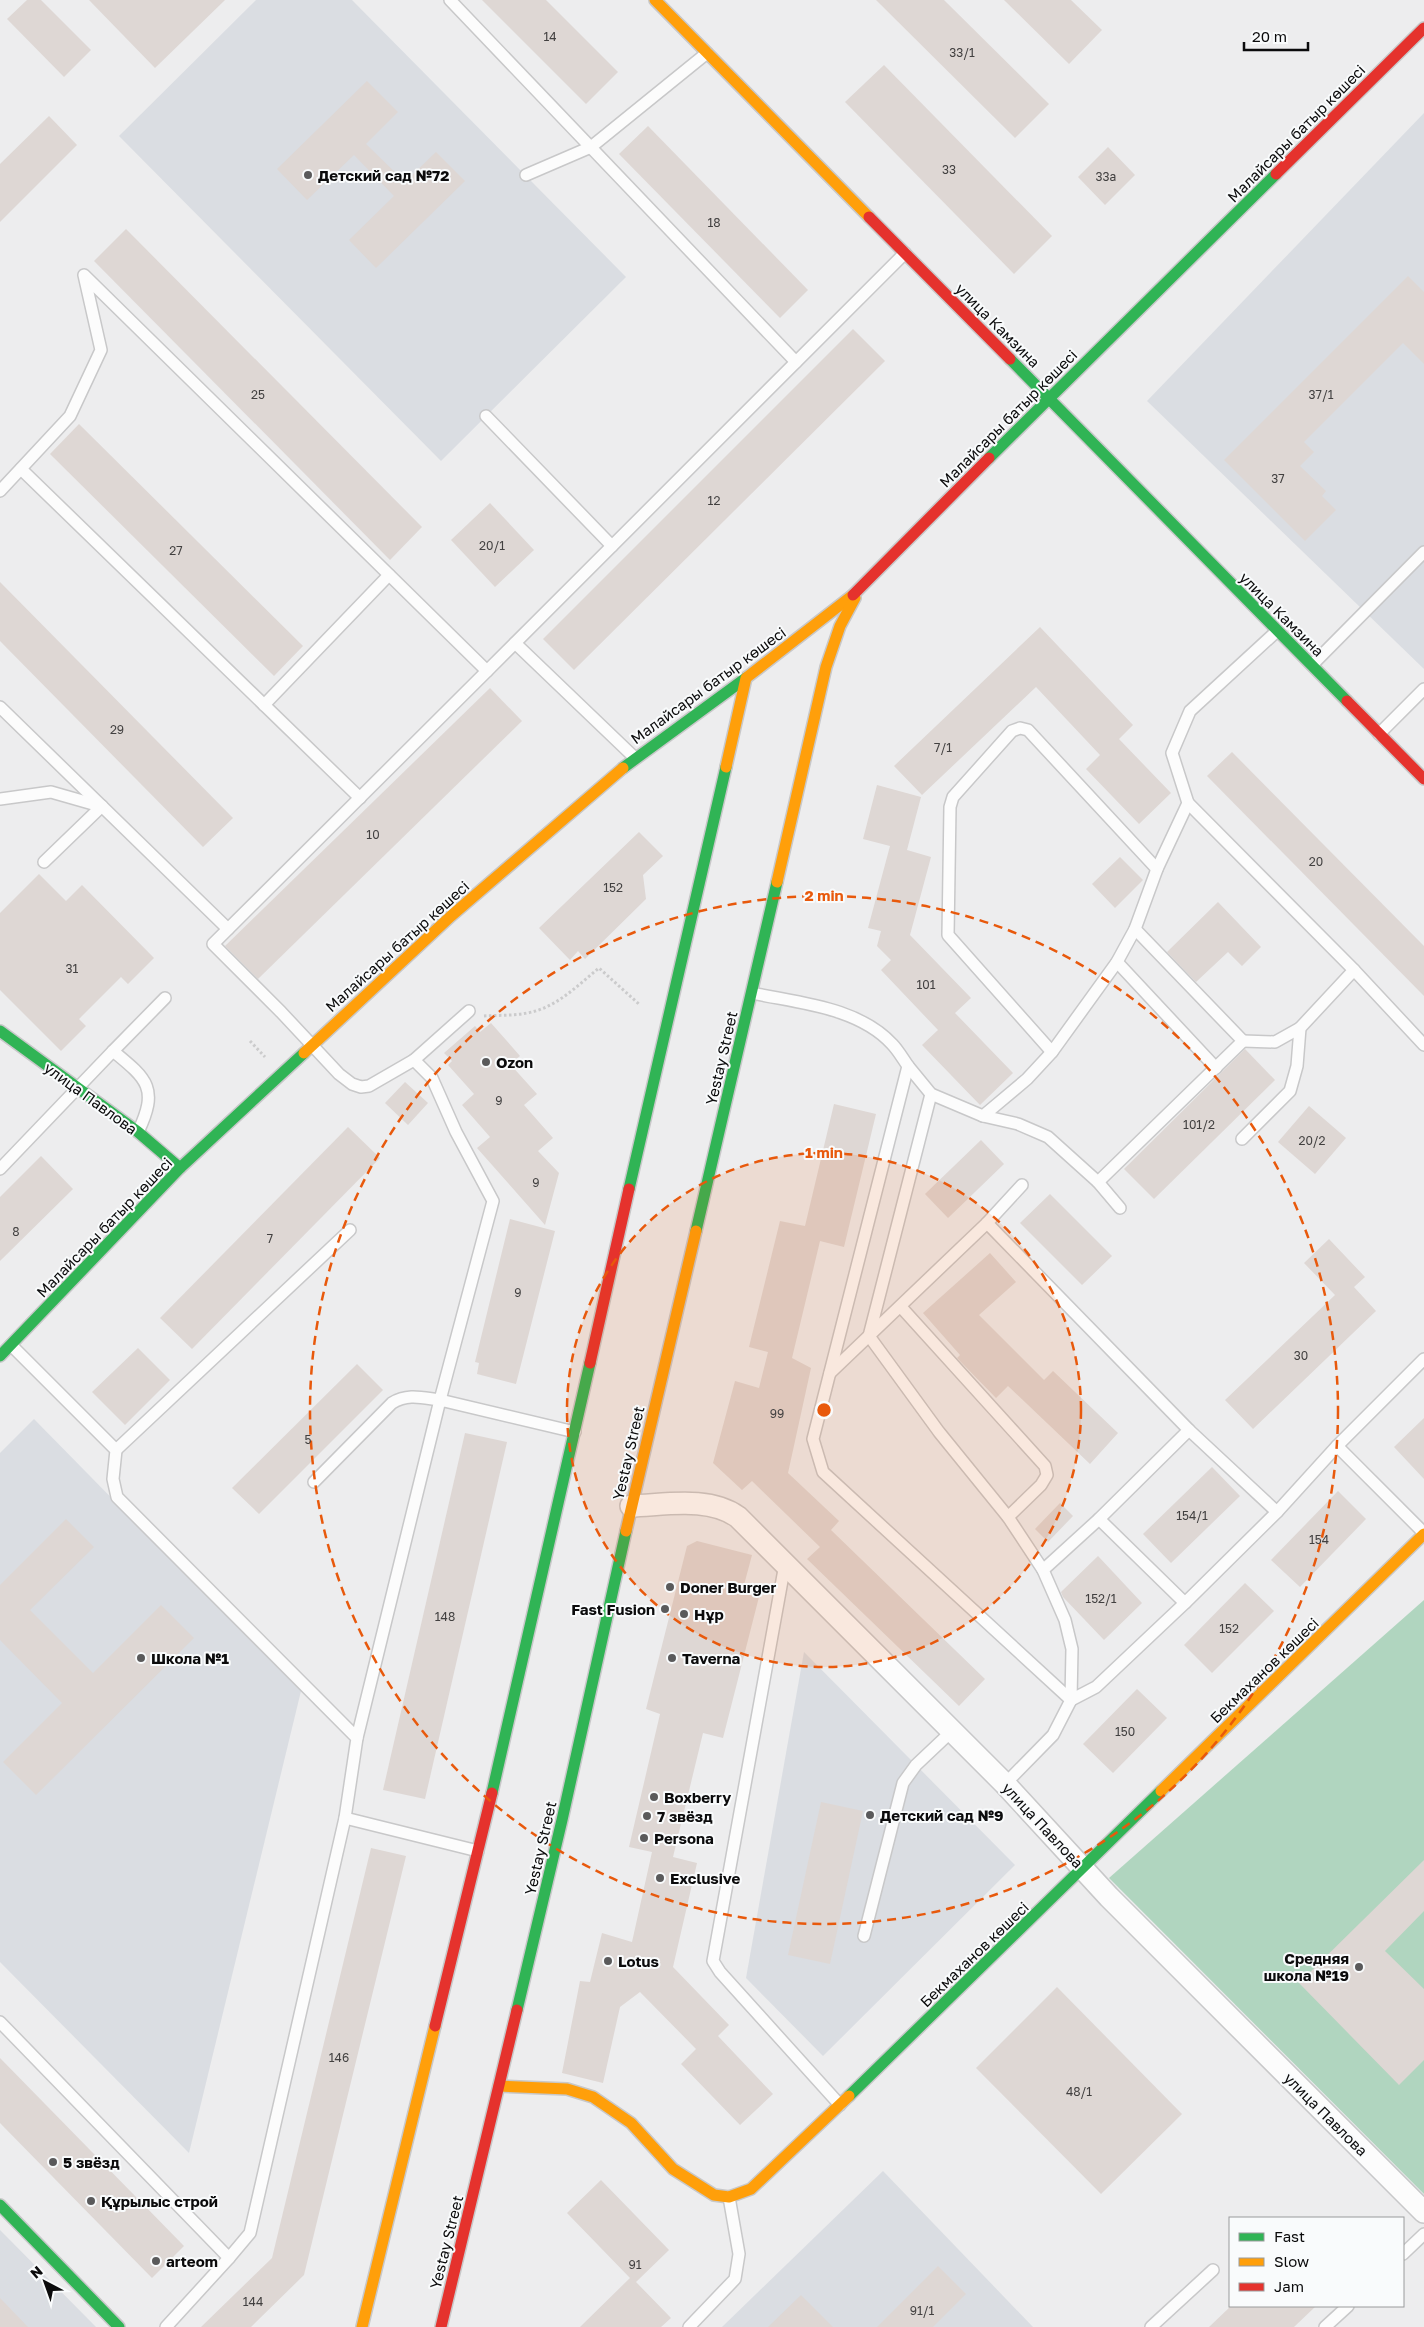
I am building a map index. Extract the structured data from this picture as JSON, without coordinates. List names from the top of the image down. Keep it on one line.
{"streets":{"main road":["Малайсары батыр көшесі","улица Камзина","Yestay Street","улица Павлова","Бекмаханов көшесі"]},"crossings":[["Малайсары батыр көшесі","улица Камзина"],["Малайсары батыр көшесі","Yestay Street"],["Малайсары батыр көшесі","улица Павлова"],["Yestay Street","улица Павлова"],["улица Павлова","Бекмаханов көшесі"]],"places":["Детский сад №72","Ozon","Doner Burger","Fast Fusion","Нұр","Школа №1","Taverna","Boxberry","Детский сад №9","7 звёзд","Persona","Exclusive","Lotus","Средняя школа №19","5 звёзд","Құрылыс строй","arteom"],"house_numbers":["14","33/1","33","33а","18","25","37/1","37","12","20/1","27","29","7/1","10","20","152","31","101","9","101/2","20/2","9","8","7","9","30","99","5","154/1","154","152/1","148","152","150","146","48/1","91","144","91/1"],"legend":["Fast","Slow","Jam"],"scale_bar":"20 m","north":"top left","rings":["2 min","1 min"]}
